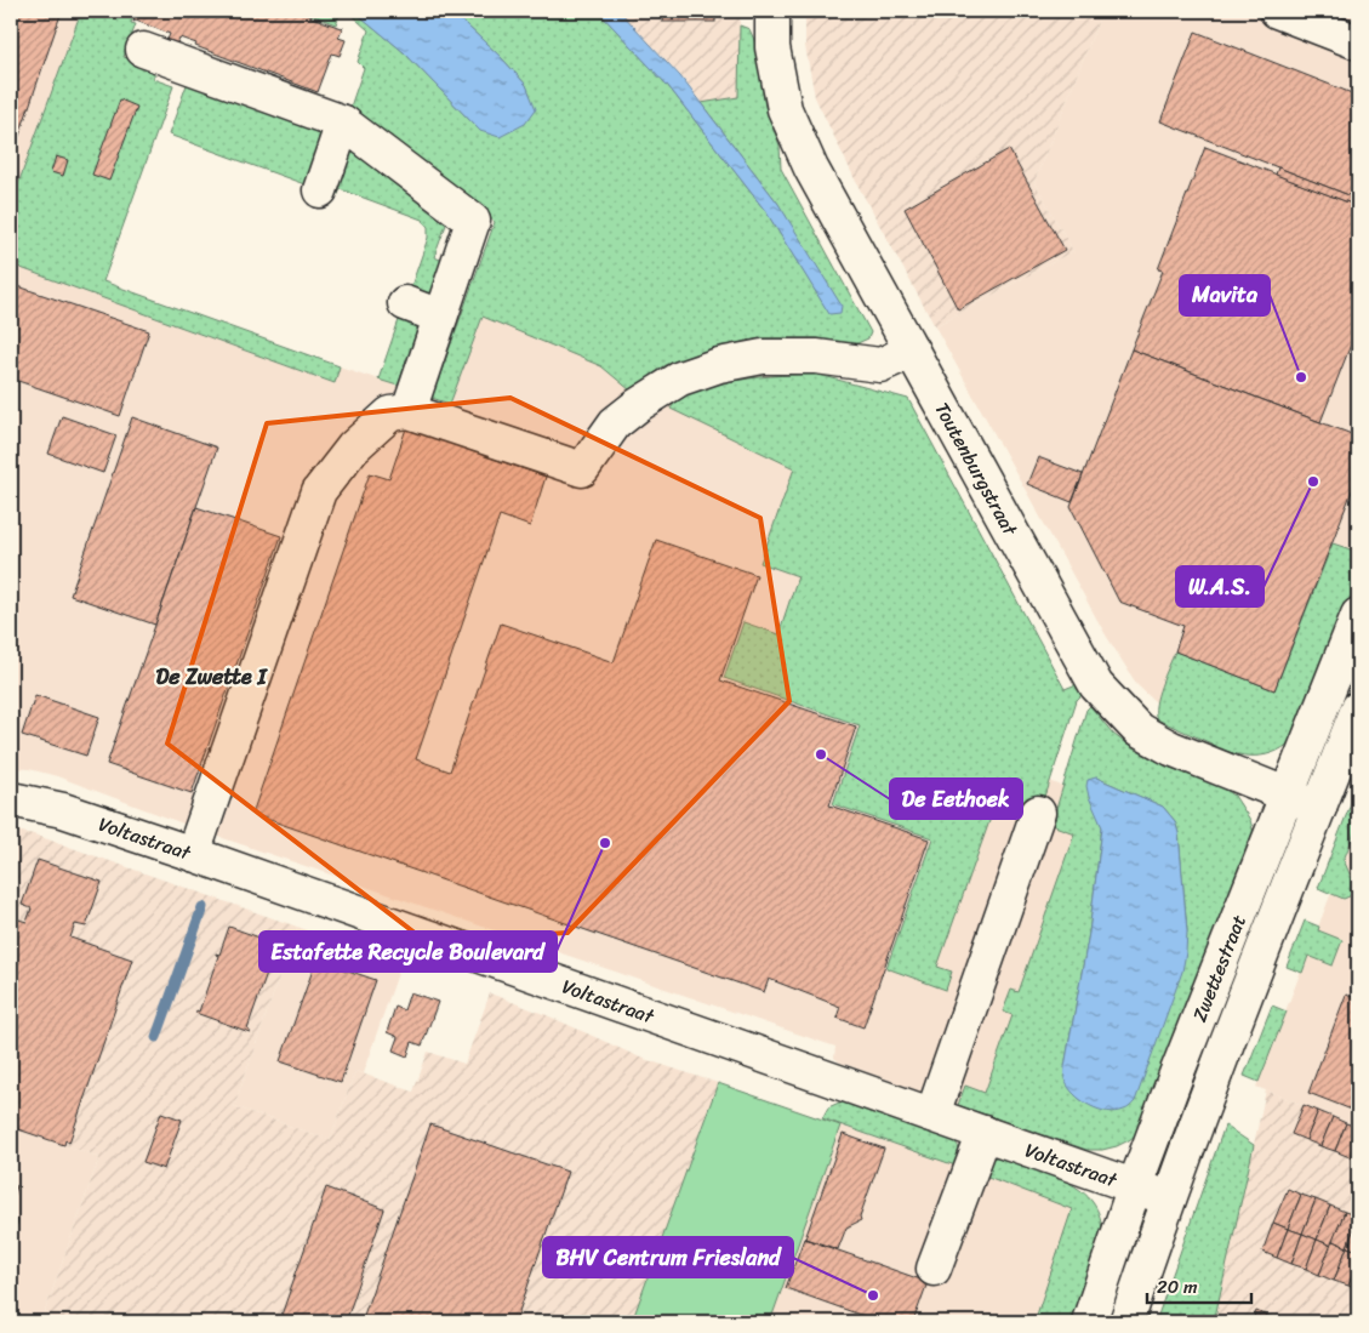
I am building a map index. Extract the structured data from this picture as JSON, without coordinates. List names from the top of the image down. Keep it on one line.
{"streets":{"street":["Toutenburgstraat","Voltastraat","Zwettestraat"]},"crossings":[["Toutenburgstraat","Zwettestraat"],["Voltastraat","Zwettestraat"]],"districts":["De Zwette I"],"places":["Mavita","W.A.S.","De Eethoek","Estafette Recycle Boulevard","BHV Centrum Friesland"],"scale_bar":"20 m"}
